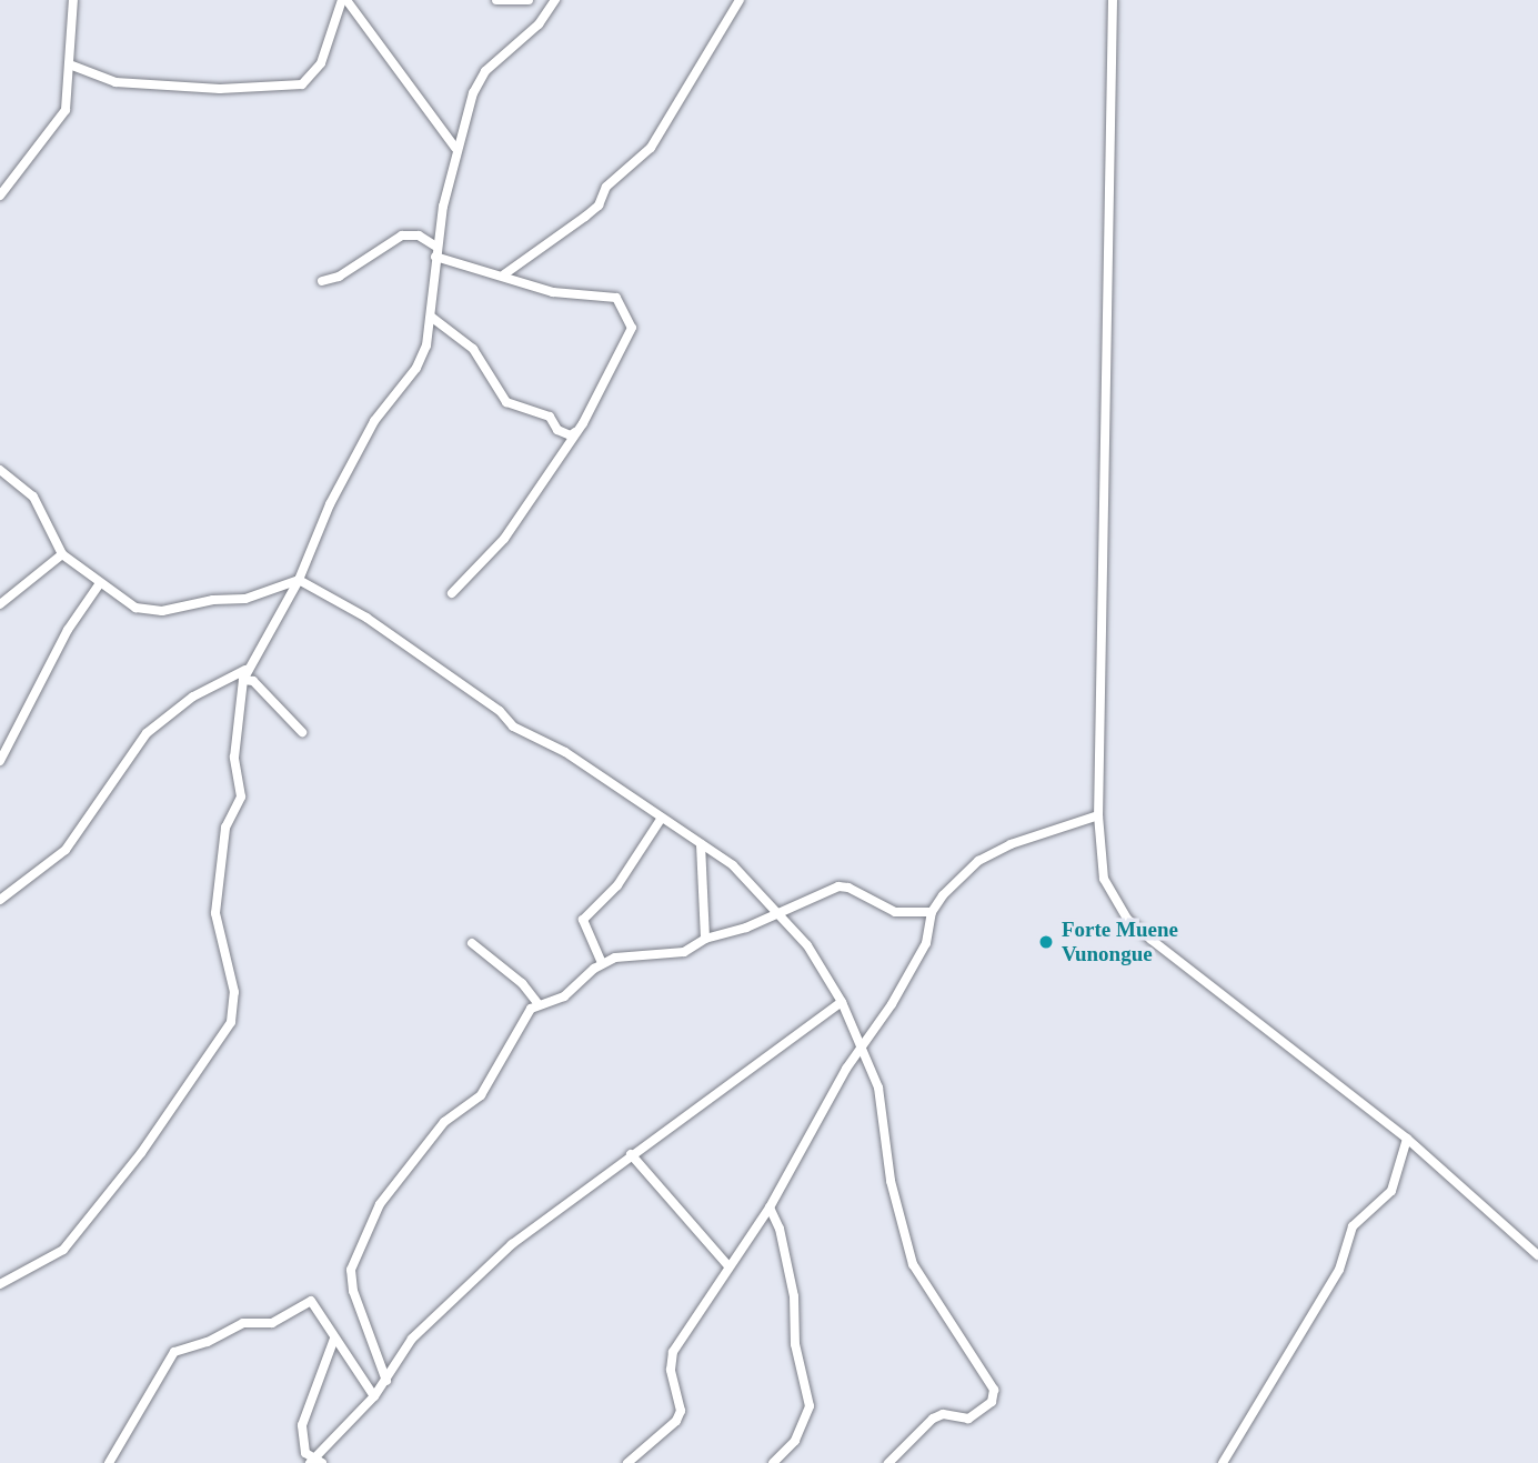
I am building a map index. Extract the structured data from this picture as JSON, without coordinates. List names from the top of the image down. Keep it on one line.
{"places":["Forte Muene Vunongue"]}
